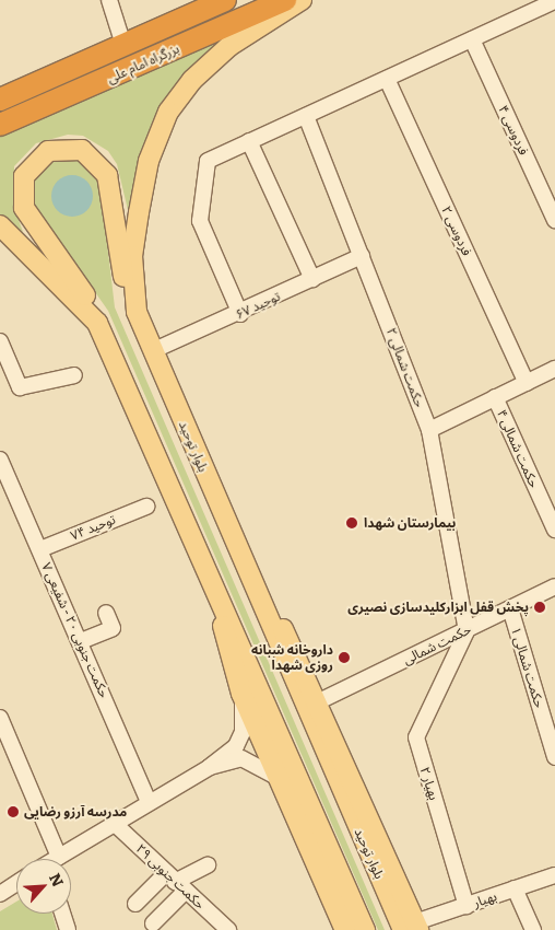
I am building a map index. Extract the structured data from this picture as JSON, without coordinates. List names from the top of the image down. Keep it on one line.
{"streets":{"highway":["بزرگراه امام علی"],"main road":["بلوار توحید"],"street":["فردوسی ۴","فردوسی ۲","توحید ۶۷","حکمت شمالی ۲","حکمت شمالی ۴","توحید ۷۴","حکمت جنوبی ۲۰ - شفیعی ۷","حکمت شمالی","حکمت شمالی ۱","بهیار ۲","حکمت جنوبی ۲۹","بهیار"]},"crossings":[["توحید ۶۷","حکمت شمالی ۲"],["توحید ۶۷","بلوار توحید"],["حکمت شمالی ۲","حکمت شمالی"],["حکمت شمالی ۲","بهیار ۲"],["بلوار توحید","بهیار"],["توحید ۷۴","حکمت جنوبی ۲۰ - شفیعی ۷"],["حکمت شمالی","حکمت شمالی ۱"],["حکمت شمالی","بهیار ۲"],["بهیار ۲","بهیار"]],"places":["بیمارستان شهدا","پخش قفل ابزارکلیدسازی نصیری","داروخانه شبانه روزی شهدا","مدرسه آرزو رضایی"],"north":"top right"}
